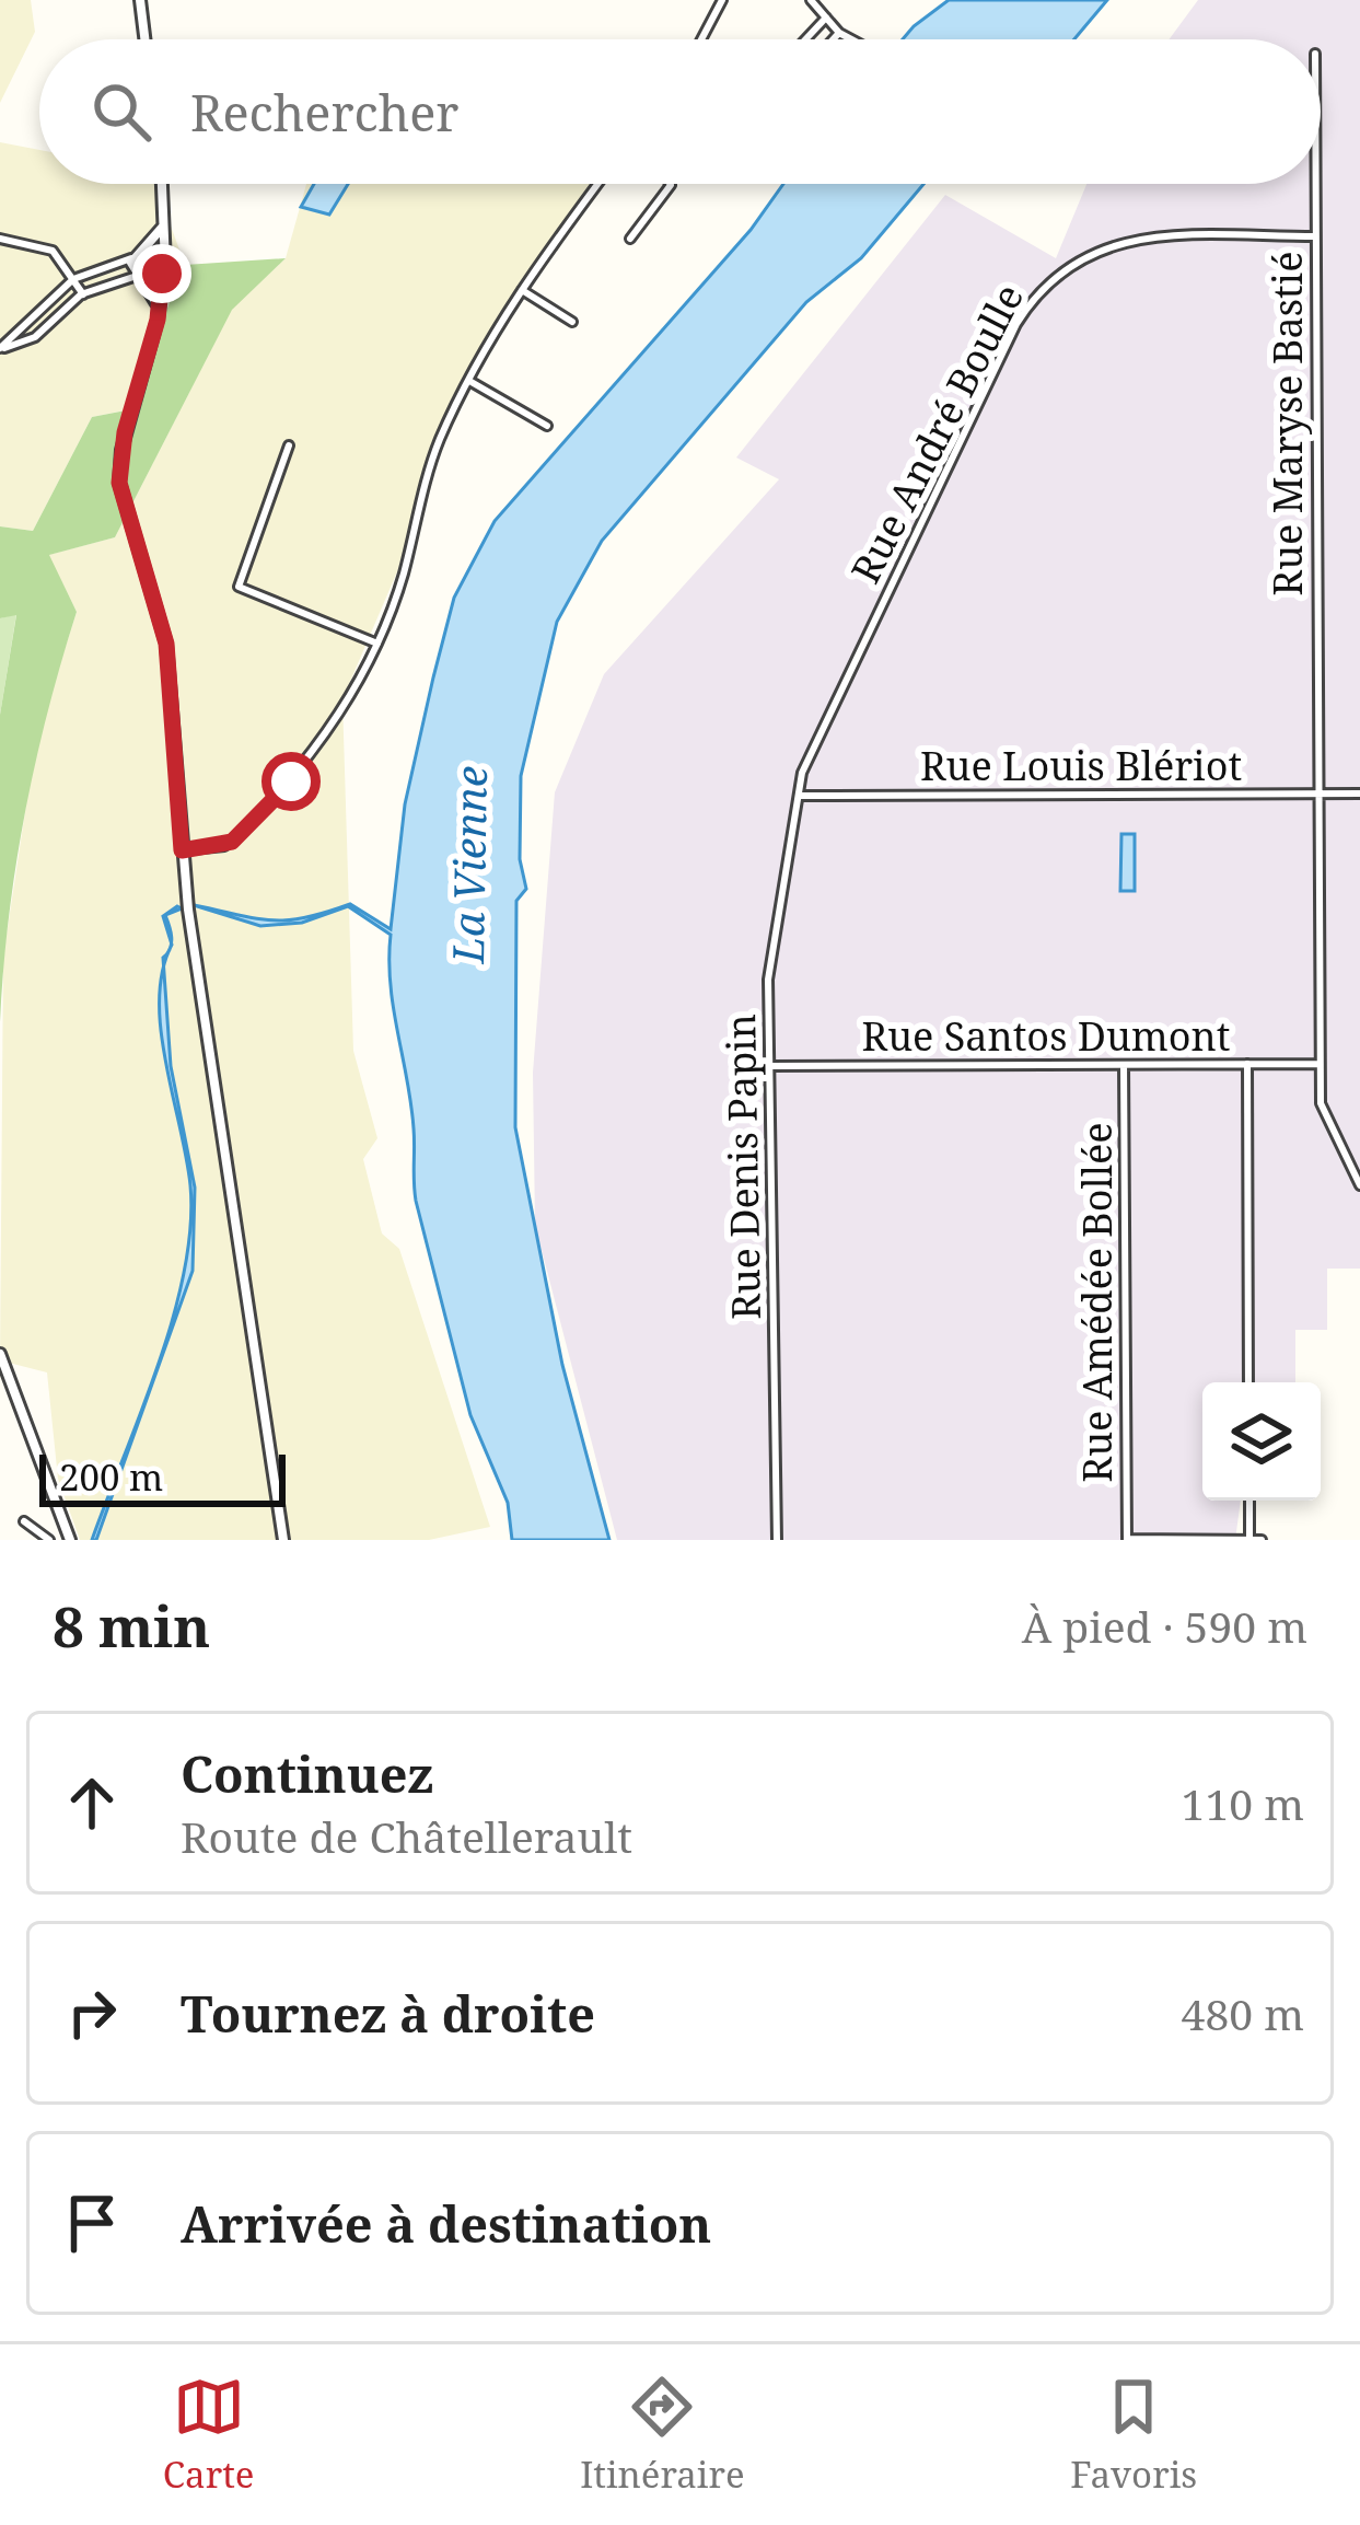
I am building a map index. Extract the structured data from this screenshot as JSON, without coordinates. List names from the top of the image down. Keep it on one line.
{"streets":{"street":["Rue Maryse Bastié","Rue André Boulle","Rue Louis Blériot","Rue Santos Dumont","Rue Denis Papin","Rue Amédée Bollée"]},"crossings":[["Rue Maryse Bastié","Rue André Boulle"],["Rue Maryse Bastié","Rue Louis Blériot"],["Rue Maryse Bastié","Rue Santos Dumont"],["Rue André Boulle","Rue Louis Blériot"],["Rue André Boulle","Rue Denis Papin"],["Rue Louis Blériot","Rue Denis Papin"],["Rue Santos Dumont","Rue Denis Papin"],["Rue Santos Dumont","Rue Amédée Bollée"]],"water":["La Vienne"],"scale_bar":"200 m","page":{"search":"Rechercher","scale":"200 m","heading":["8 min","À pied · 590 m"],"list":[["Continuez","Route de Châtellerault","110 m"],["Tournez à droite","480 m"],"Arrivée à destination"],"nav":["Carte","Itinéraire","Favoris"]}}
